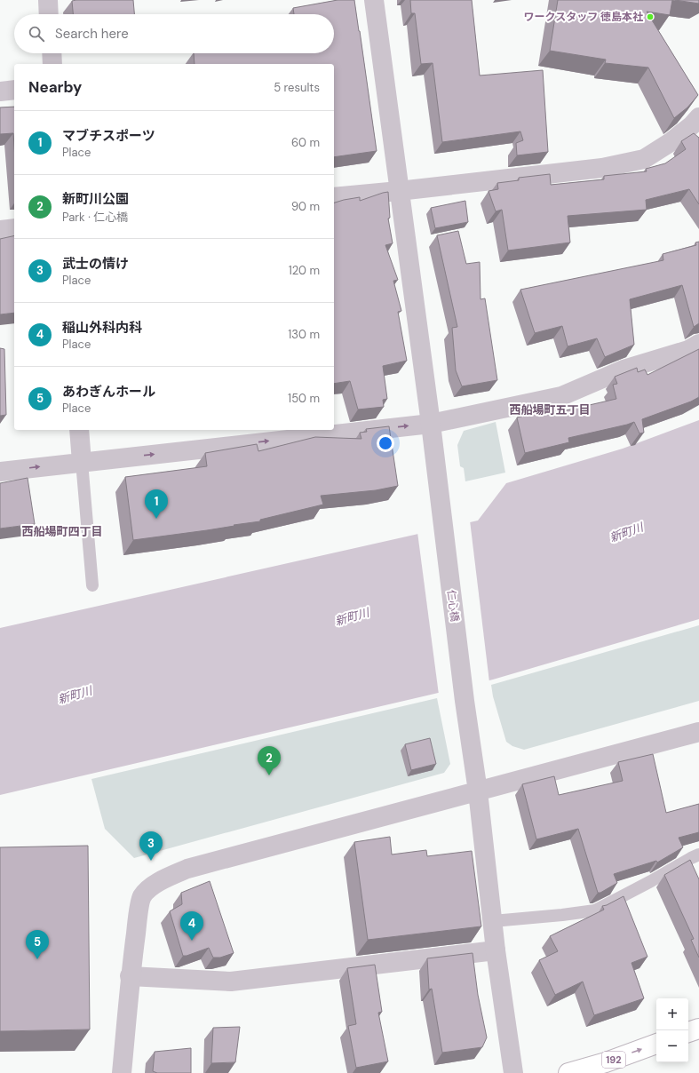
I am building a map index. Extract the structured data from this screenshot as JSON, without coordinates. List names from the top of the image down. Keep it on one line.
{"streets":{"highway":["192"],"street":["仁心橋"]},"districts":["西船場町五丁目","西船場町四丁目"],"water":["新町川"],"places":["ワークスタッフ 徳島本社"],"page":{"search":"Search here","heading":["Nearby","5 results"],"list":[{"mark":"1","name":"マブチスポーツ","note":"Place","value":"60 m"},{"mark":"2","name":"新町川公園","note":"Park · 仁心橋","value":"90 m"},{"mark":"3","name":"武士の情け","note":"Place","value":"120 m"},{"mark":"4","name":"稲山外科内科","note":"Place","value":"130 m"},{"mark":"5","name":"あわぎんホール","note":"Place","value":"150 m"}],"pins":["1","2","3","4","5"],"map_buttons":["+","−"]}}
